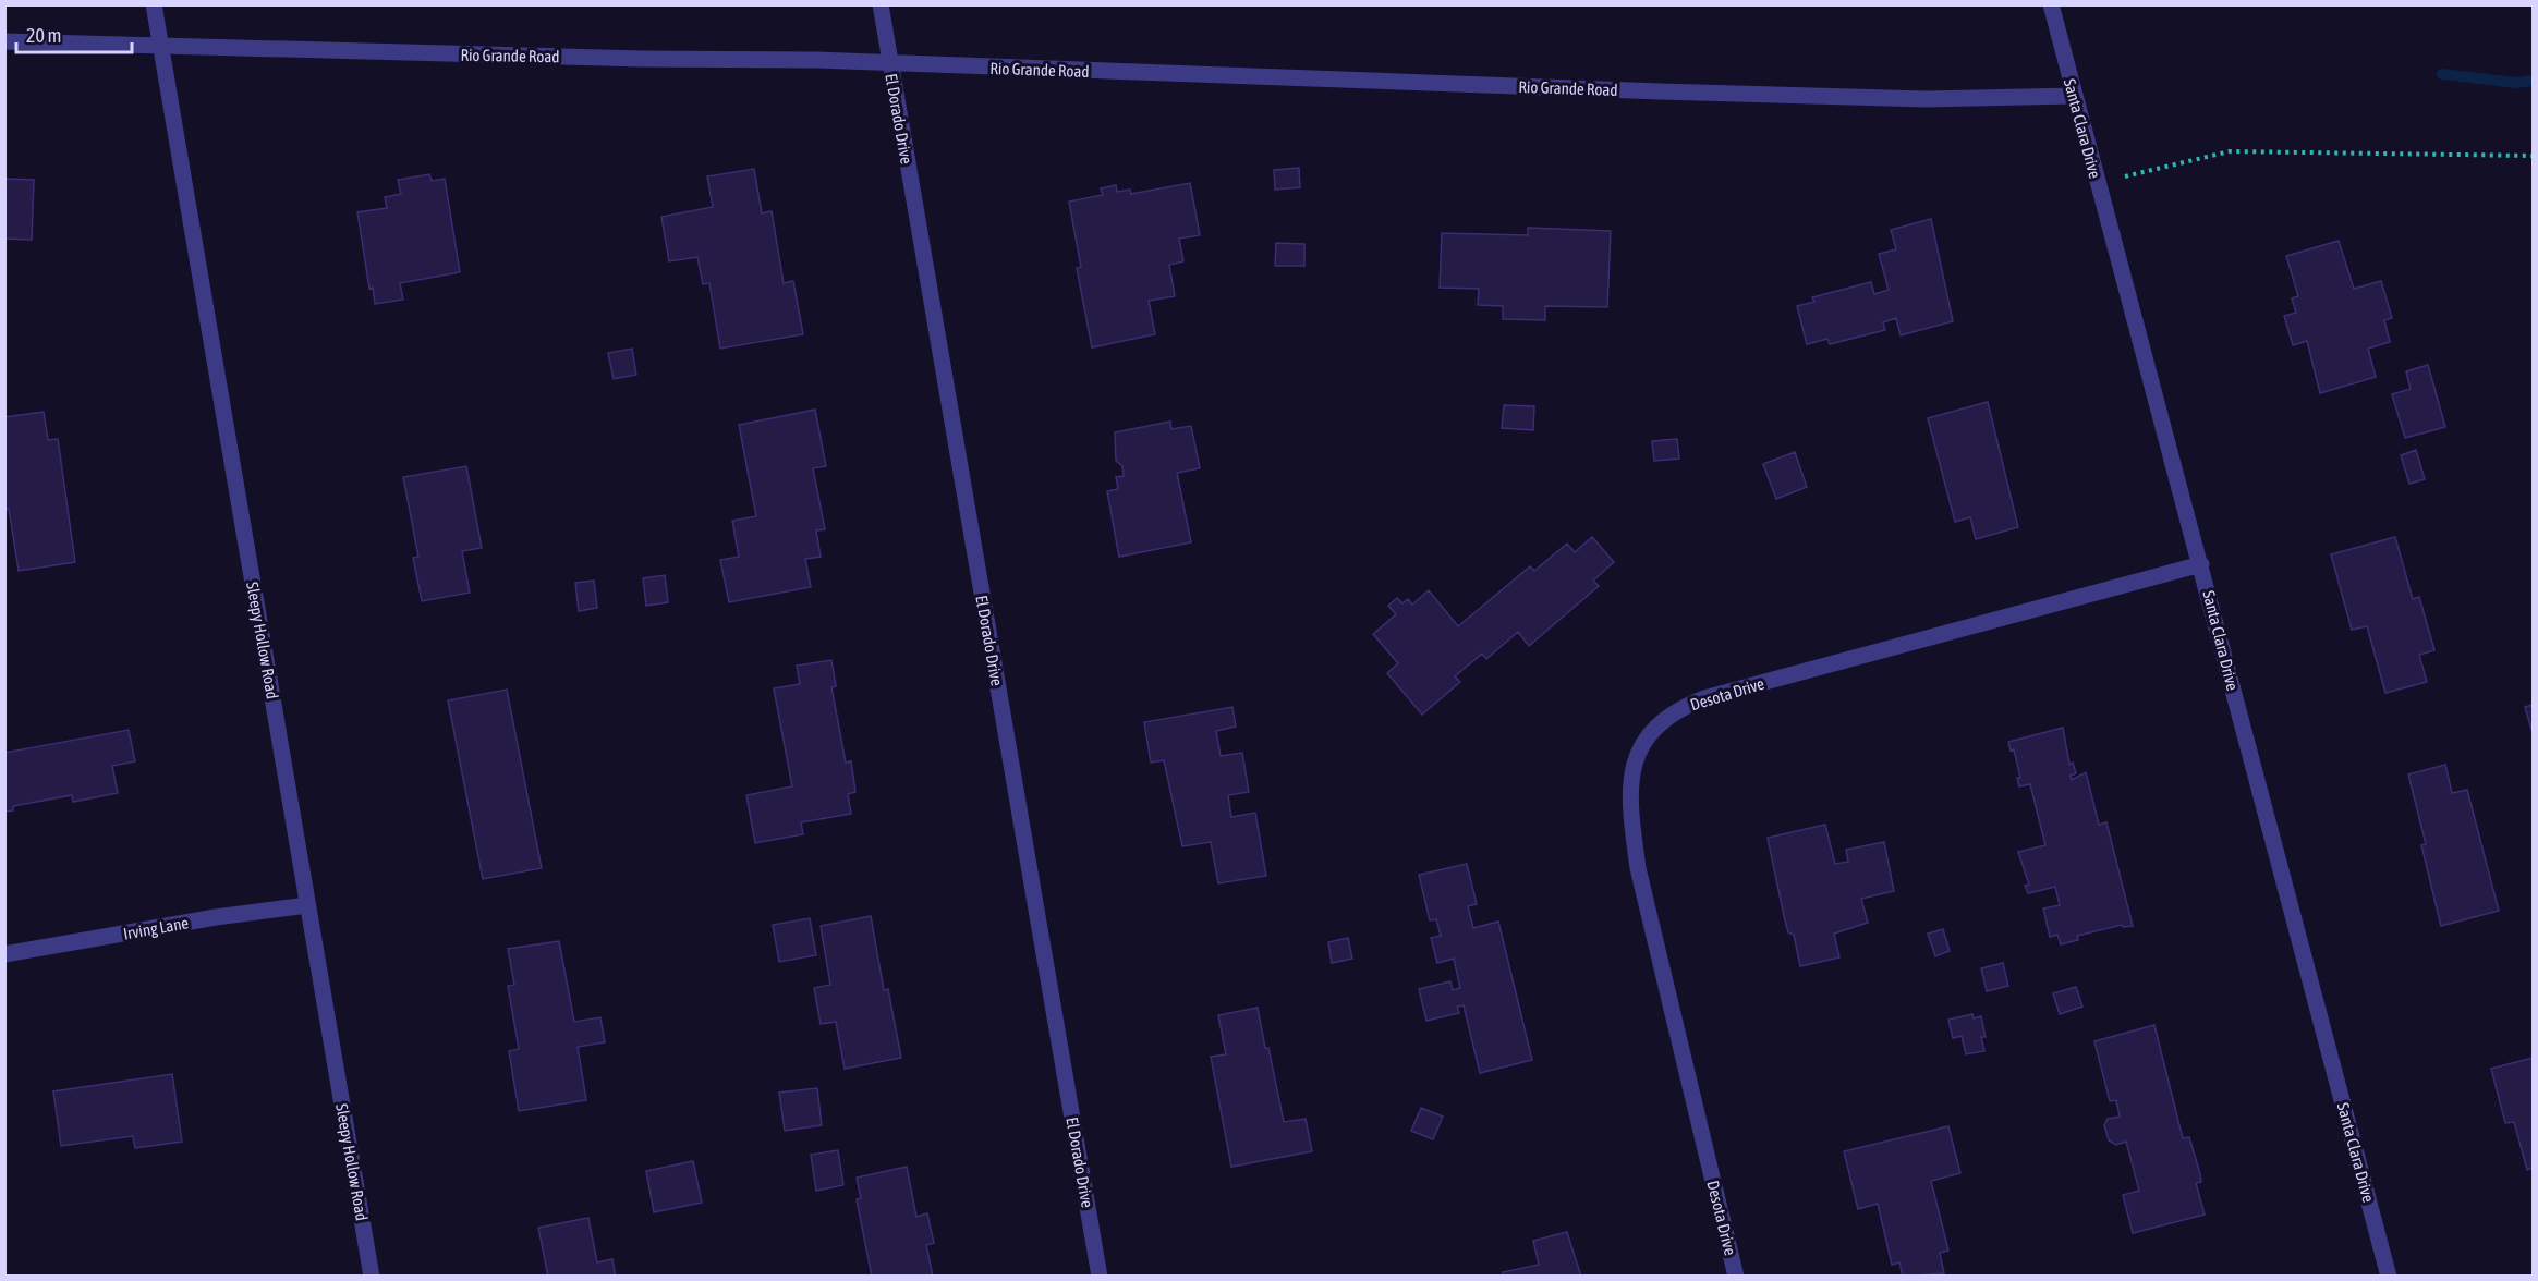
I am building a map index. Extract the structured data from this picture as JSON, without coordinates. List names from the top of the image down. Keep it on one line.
{"streets":{"street":["Rio Grande Road","El Dorado Drive","Santa Clara Drive","Sleepy Hollow Road","Desota Drive","Irving Lane"]},"crossings":[["Rio Grande Road","El Dorado Drive"],["Rio Grande Road","Santa Clara Drive"],["Rio Grande Road","Sleepy Hollow Road"],["Santa Clara Drive","Desota Drive"],["Sleepy Hollow Road","Irving Lane"]],"scale_bar":"20 m"}
